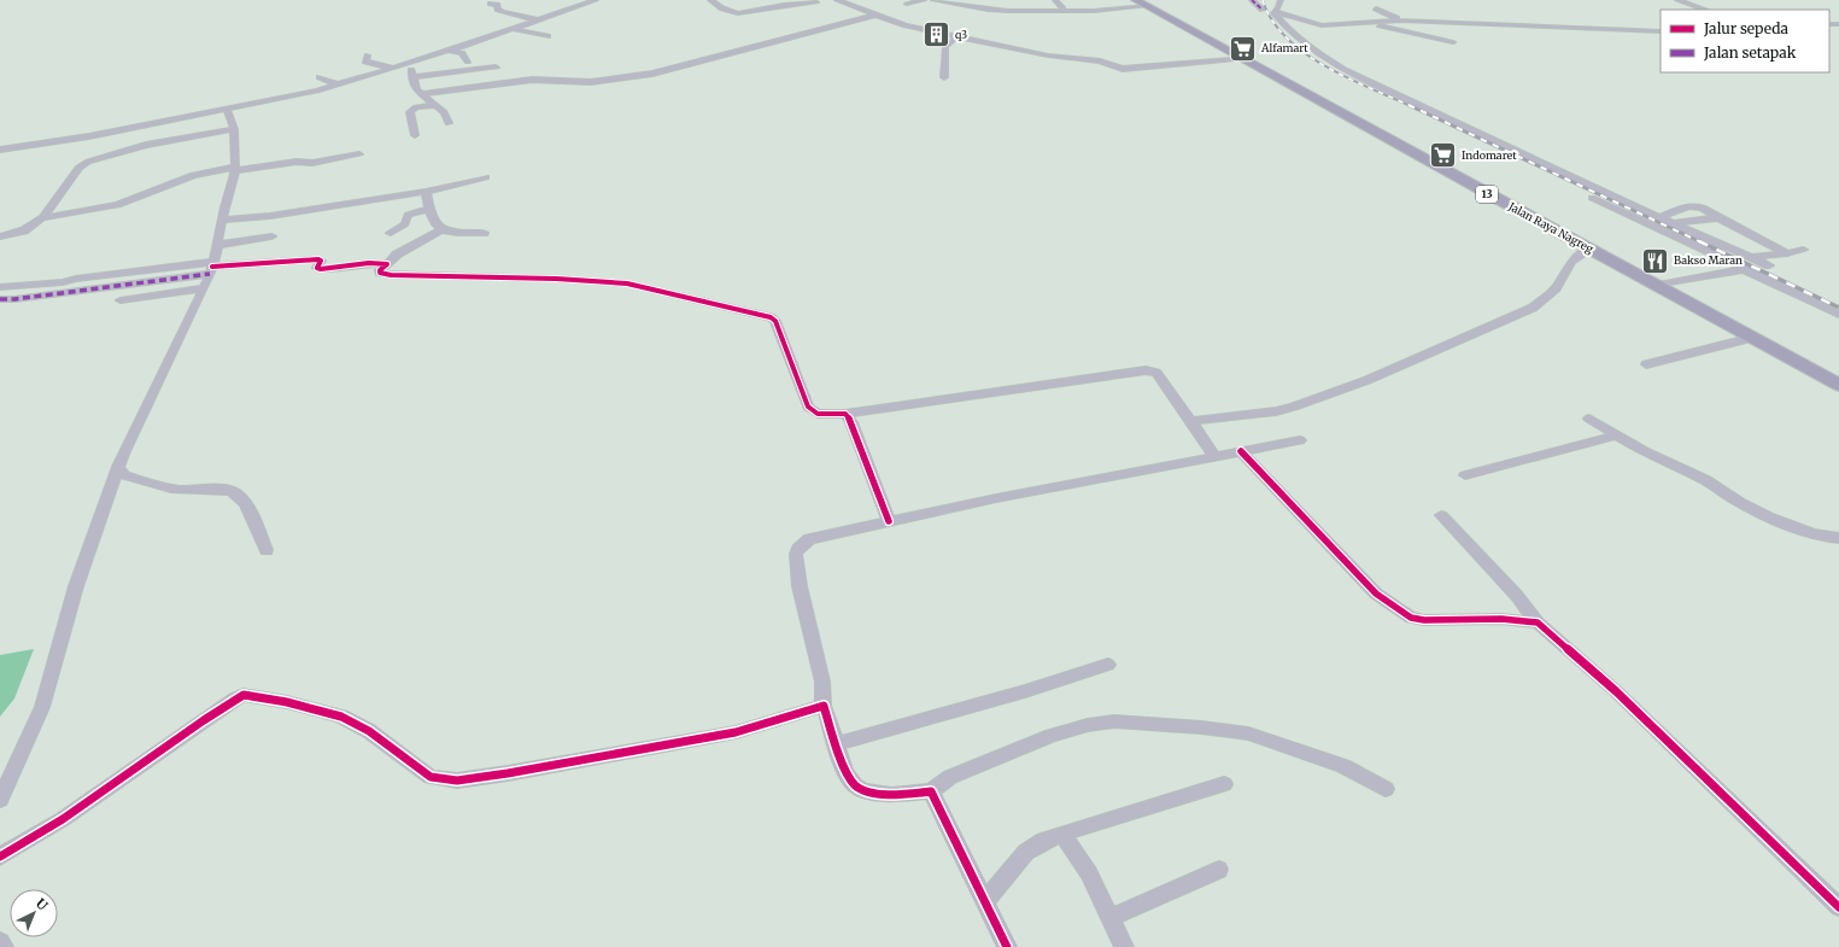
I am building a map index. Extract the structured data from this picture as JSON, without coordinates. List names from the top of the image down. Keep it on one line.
{"streets":{"highway":["13","Jalan Raya Nagreg"]},"places":{"building":["q3"],"supermarket":["Alfamart","Indomaret"],"restaurant":["Bakso Maran"]},"legend":["Jalur sepeda","Jalan setapak"],"north":"top right"}
